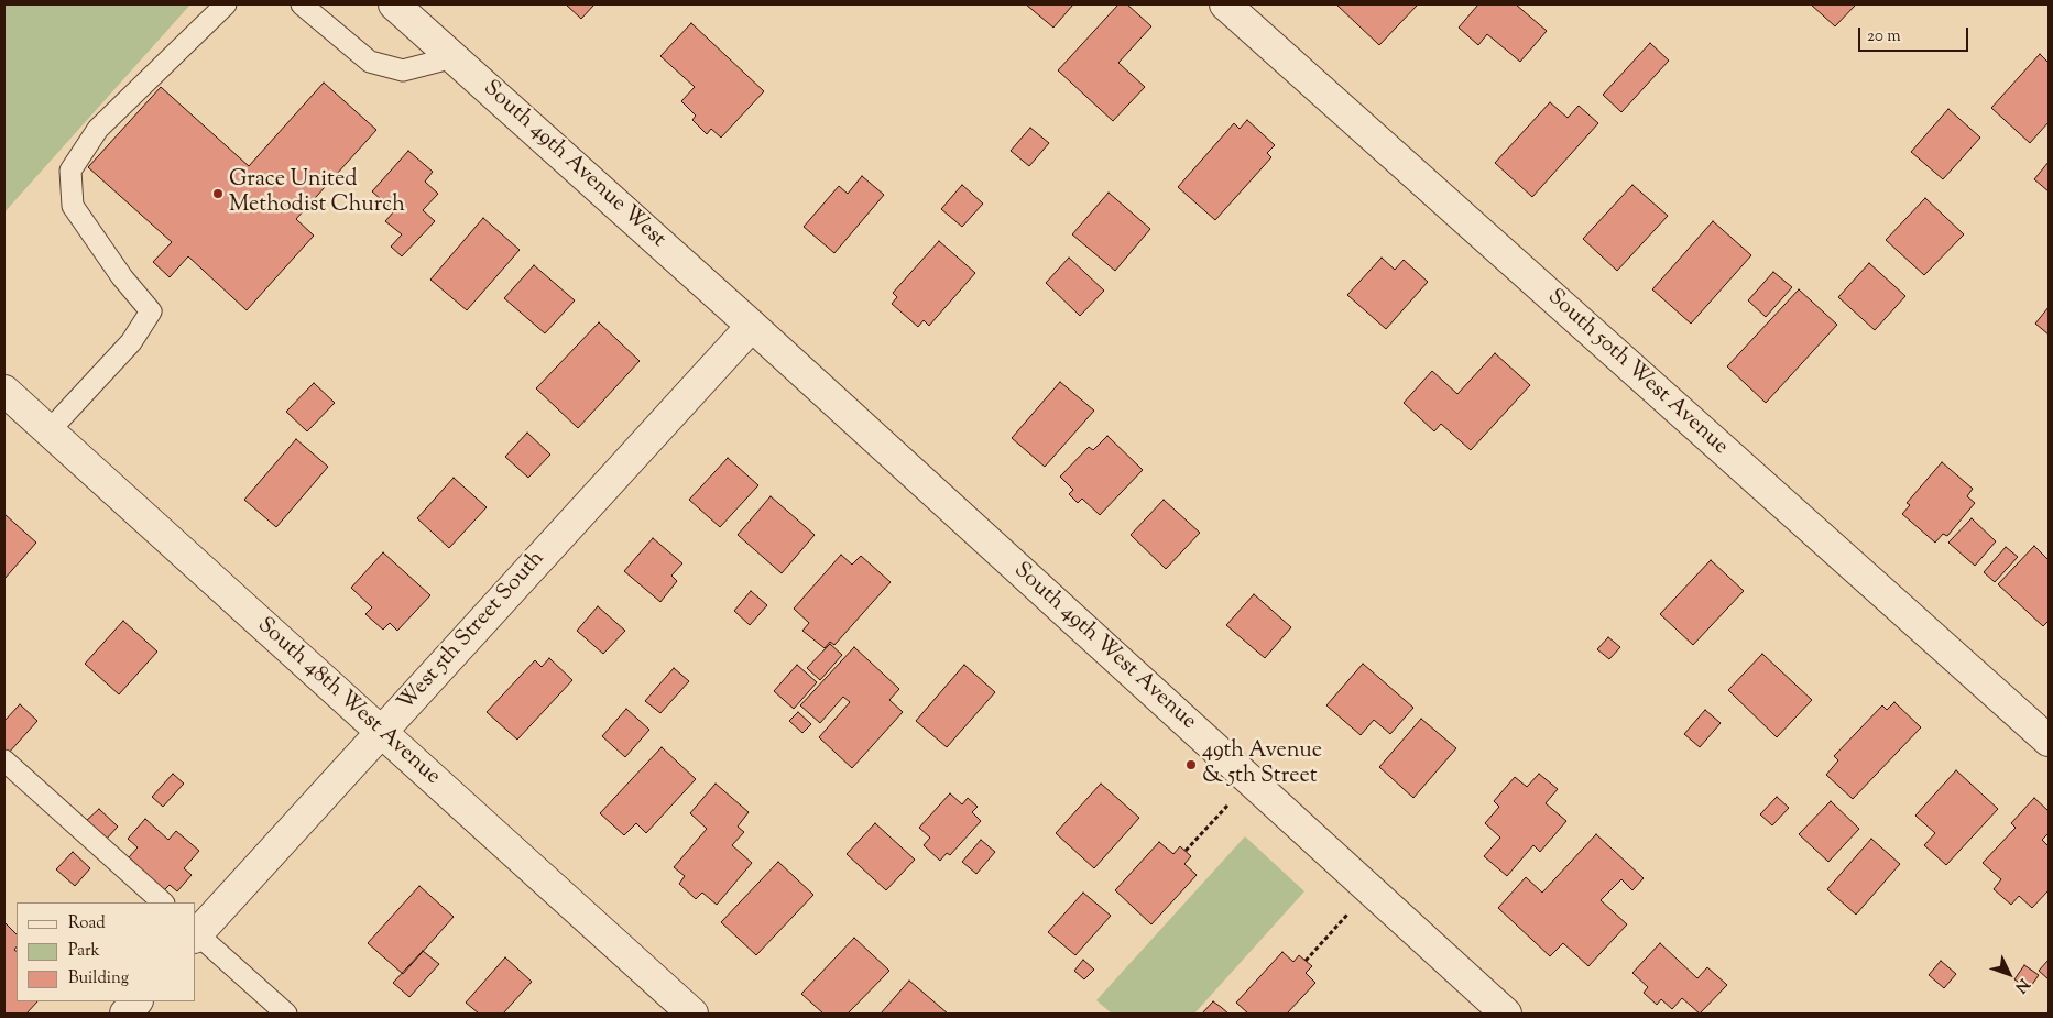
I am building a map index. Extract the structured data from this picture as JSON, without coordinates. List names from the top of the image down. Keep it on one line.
{"streets":{"street":["South 49th Avenue West","South 50th West Avenue","West 5th Street South","South 49th West Avenue","South 48th West Avenue"]},"crossings":[["South 49th Avenue West","West 5th Street South"],["South 49th Avenue West","South 49th West Avenue"],["West 5th Street South","South 49th West Avenue"],["West 5th Street South","South 48th West Avenue"]],"places":["Grace United Methodist Church","49th Avenue & 5th Street"],"legend":["Road","Park","Building"],"scale_bar":"20 m","north":"bottom right"}
